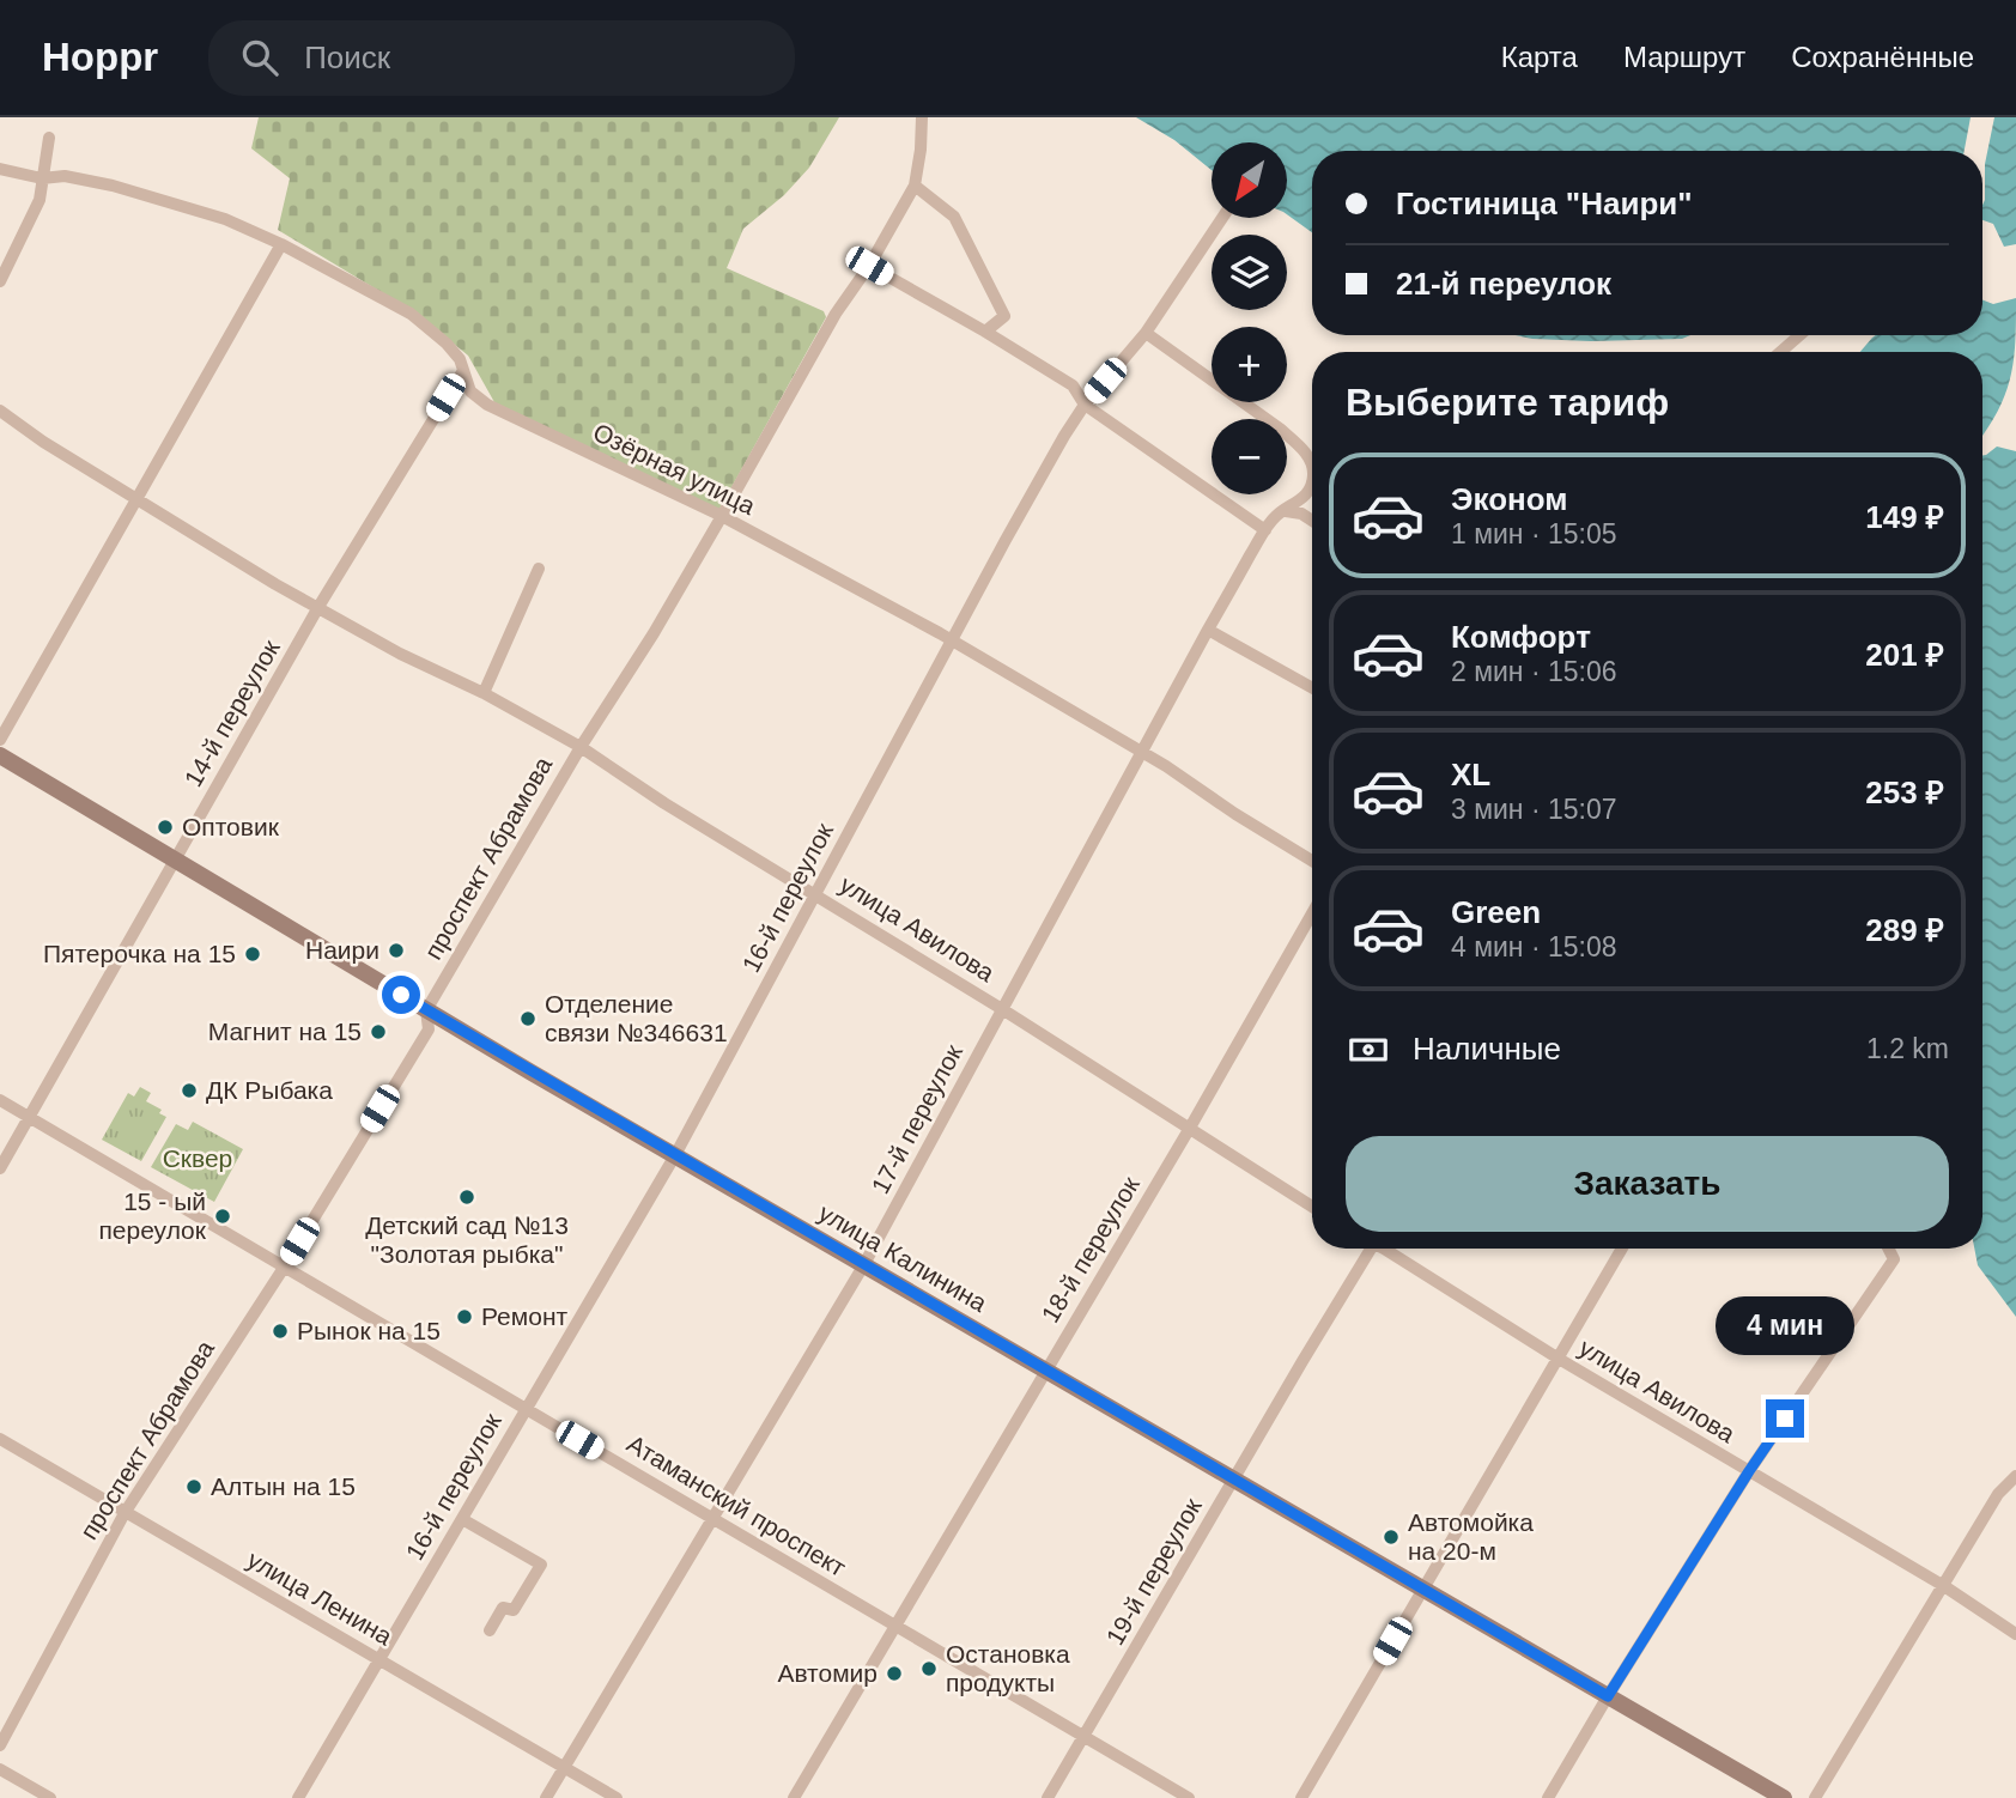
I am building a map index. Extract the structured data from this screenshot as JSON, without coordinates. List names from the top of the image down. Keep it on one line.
{"streets":{"main road":["улица Калинина"],"street":["Озёрная улица","14-й переулок","проспект Абрамова","16-й переулок","улица Авилова","17-й переулок","18-й переулок","Атаманский проспект","19-й переулок","улица Ленина"]},"crossings":[["Озёрная улица","14-й переулок"],["Озёрная улица","проспект Абрамова"],["Озёрная улица","16-й переулок"],["Озёрная улица","17-й переулок"],["14-й переулок","улица Авилова"],["14-й переулок","улица Калинина"],["14-й переулок","Атаманский проспект"],["проспект Абрамова","улица Авилова"],["проспект Абрамова","улица Калинина"],["проспект Абрамова","Атаманский проспект"],["проспект Абрамова","улица Ленина"],["16-й переулок","улица Авилова"],["16-й переулок","17-й переулок"],["16-й переулок","улица Калинина"],["16-й переулок","Атаманский проспект"],["16-й переулок","улица Ленина"],["улица Авилова","17-й переулок"],["улица Авилова","18-й переулок"],["17-й переулок","улица Калинина"],["17-й переулок","Атаманский проспект"],["17-й переулок","улица Ленина"],["18-й переулок","улица Калинина"],["18-й переулок","Атаманский проспект"],["улица Калинина","19-й переулок"],["Атаманский проспект","19-й переулок"]],"parks":["Сквер"],"places":["Оптовик","Наири","Пятерочка на 15","Отделение связи №346631","Магнит на 15","ДК Рыбака","Детский сад №13 \"Золотая рыбка\"","15 - ый переулок","Ремонт","Рынок на 15","Алтын на 15","Автомойка на 20-м","Остановка продукты","Автомир"],"north":"bottom left","page":{"header":"Hoppr","search":"Поиск","nav":["Карта","Маршрут","Сохранённые"],"map_buttons":["+","−"],"banner":["Гостиница \"Наири\"","21-й переулок"],"heading":"Выберите тариф","list":[{"name":"Эконом","note":"1 мин · 15:05","value":"149 ₽"},{"name":"Комфорт","note":"2 мин · 15:06","value":"201 ₽"},{"name":"XL","note":"3 мин · 15:07","value":"253 ₽"},{"name":"Green","note":"4 мин · 15:08","value":"289 ₽"}],"pay":["Наличные","1.2 km"],"buttons":"Заказать","bubble":"4 мин"}}
